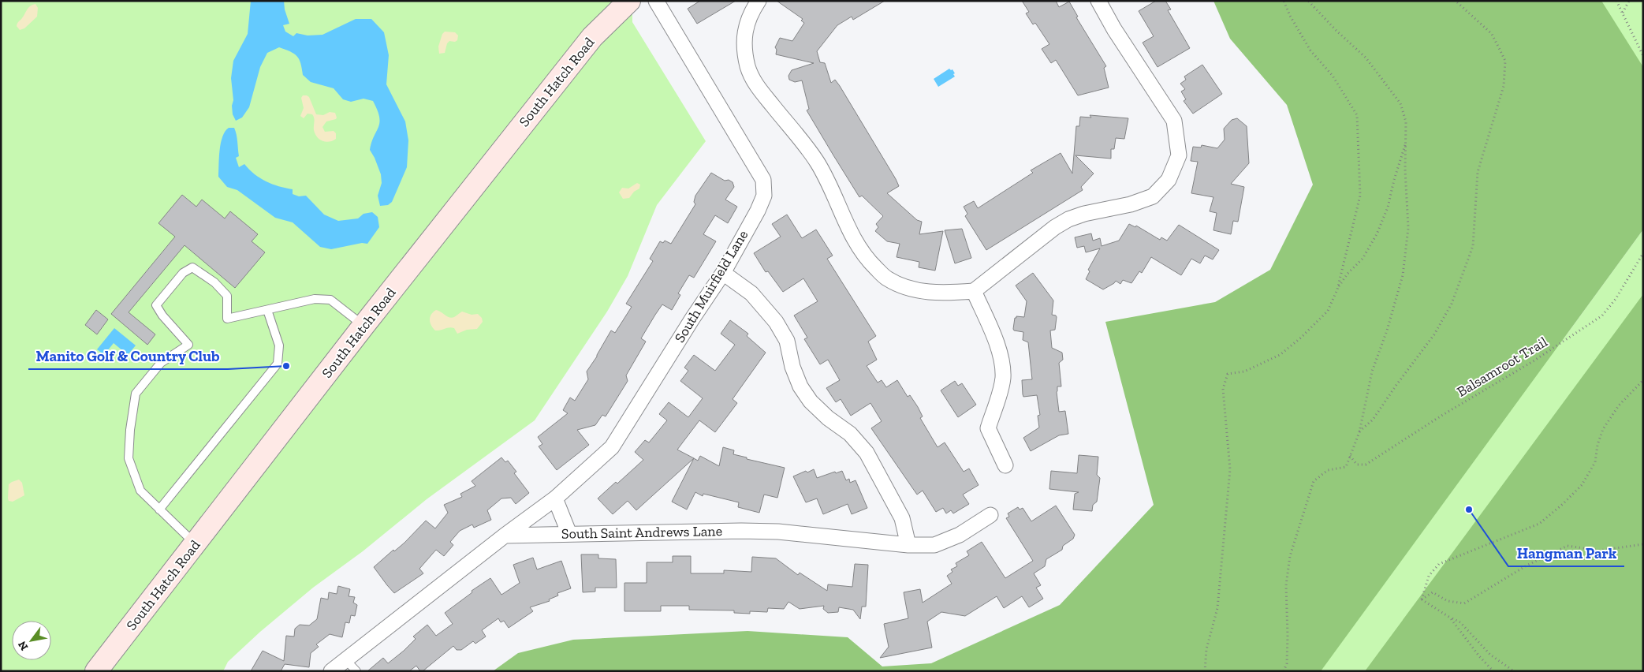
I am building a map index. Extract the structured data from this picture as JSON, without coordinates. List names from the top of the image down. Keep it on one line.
{"streets":{"main road":["South Hatch Road"],"street":["South Muirfield Lane","South Saint Andrews Lane"],"path":["Balsamroot Trail"]},"crossings":[["South Muirfield Lane","South Saint Andrews Lane"]],"places":["Manito Golf & Country Club","Hangman Park"],"north":"bottom left"}
